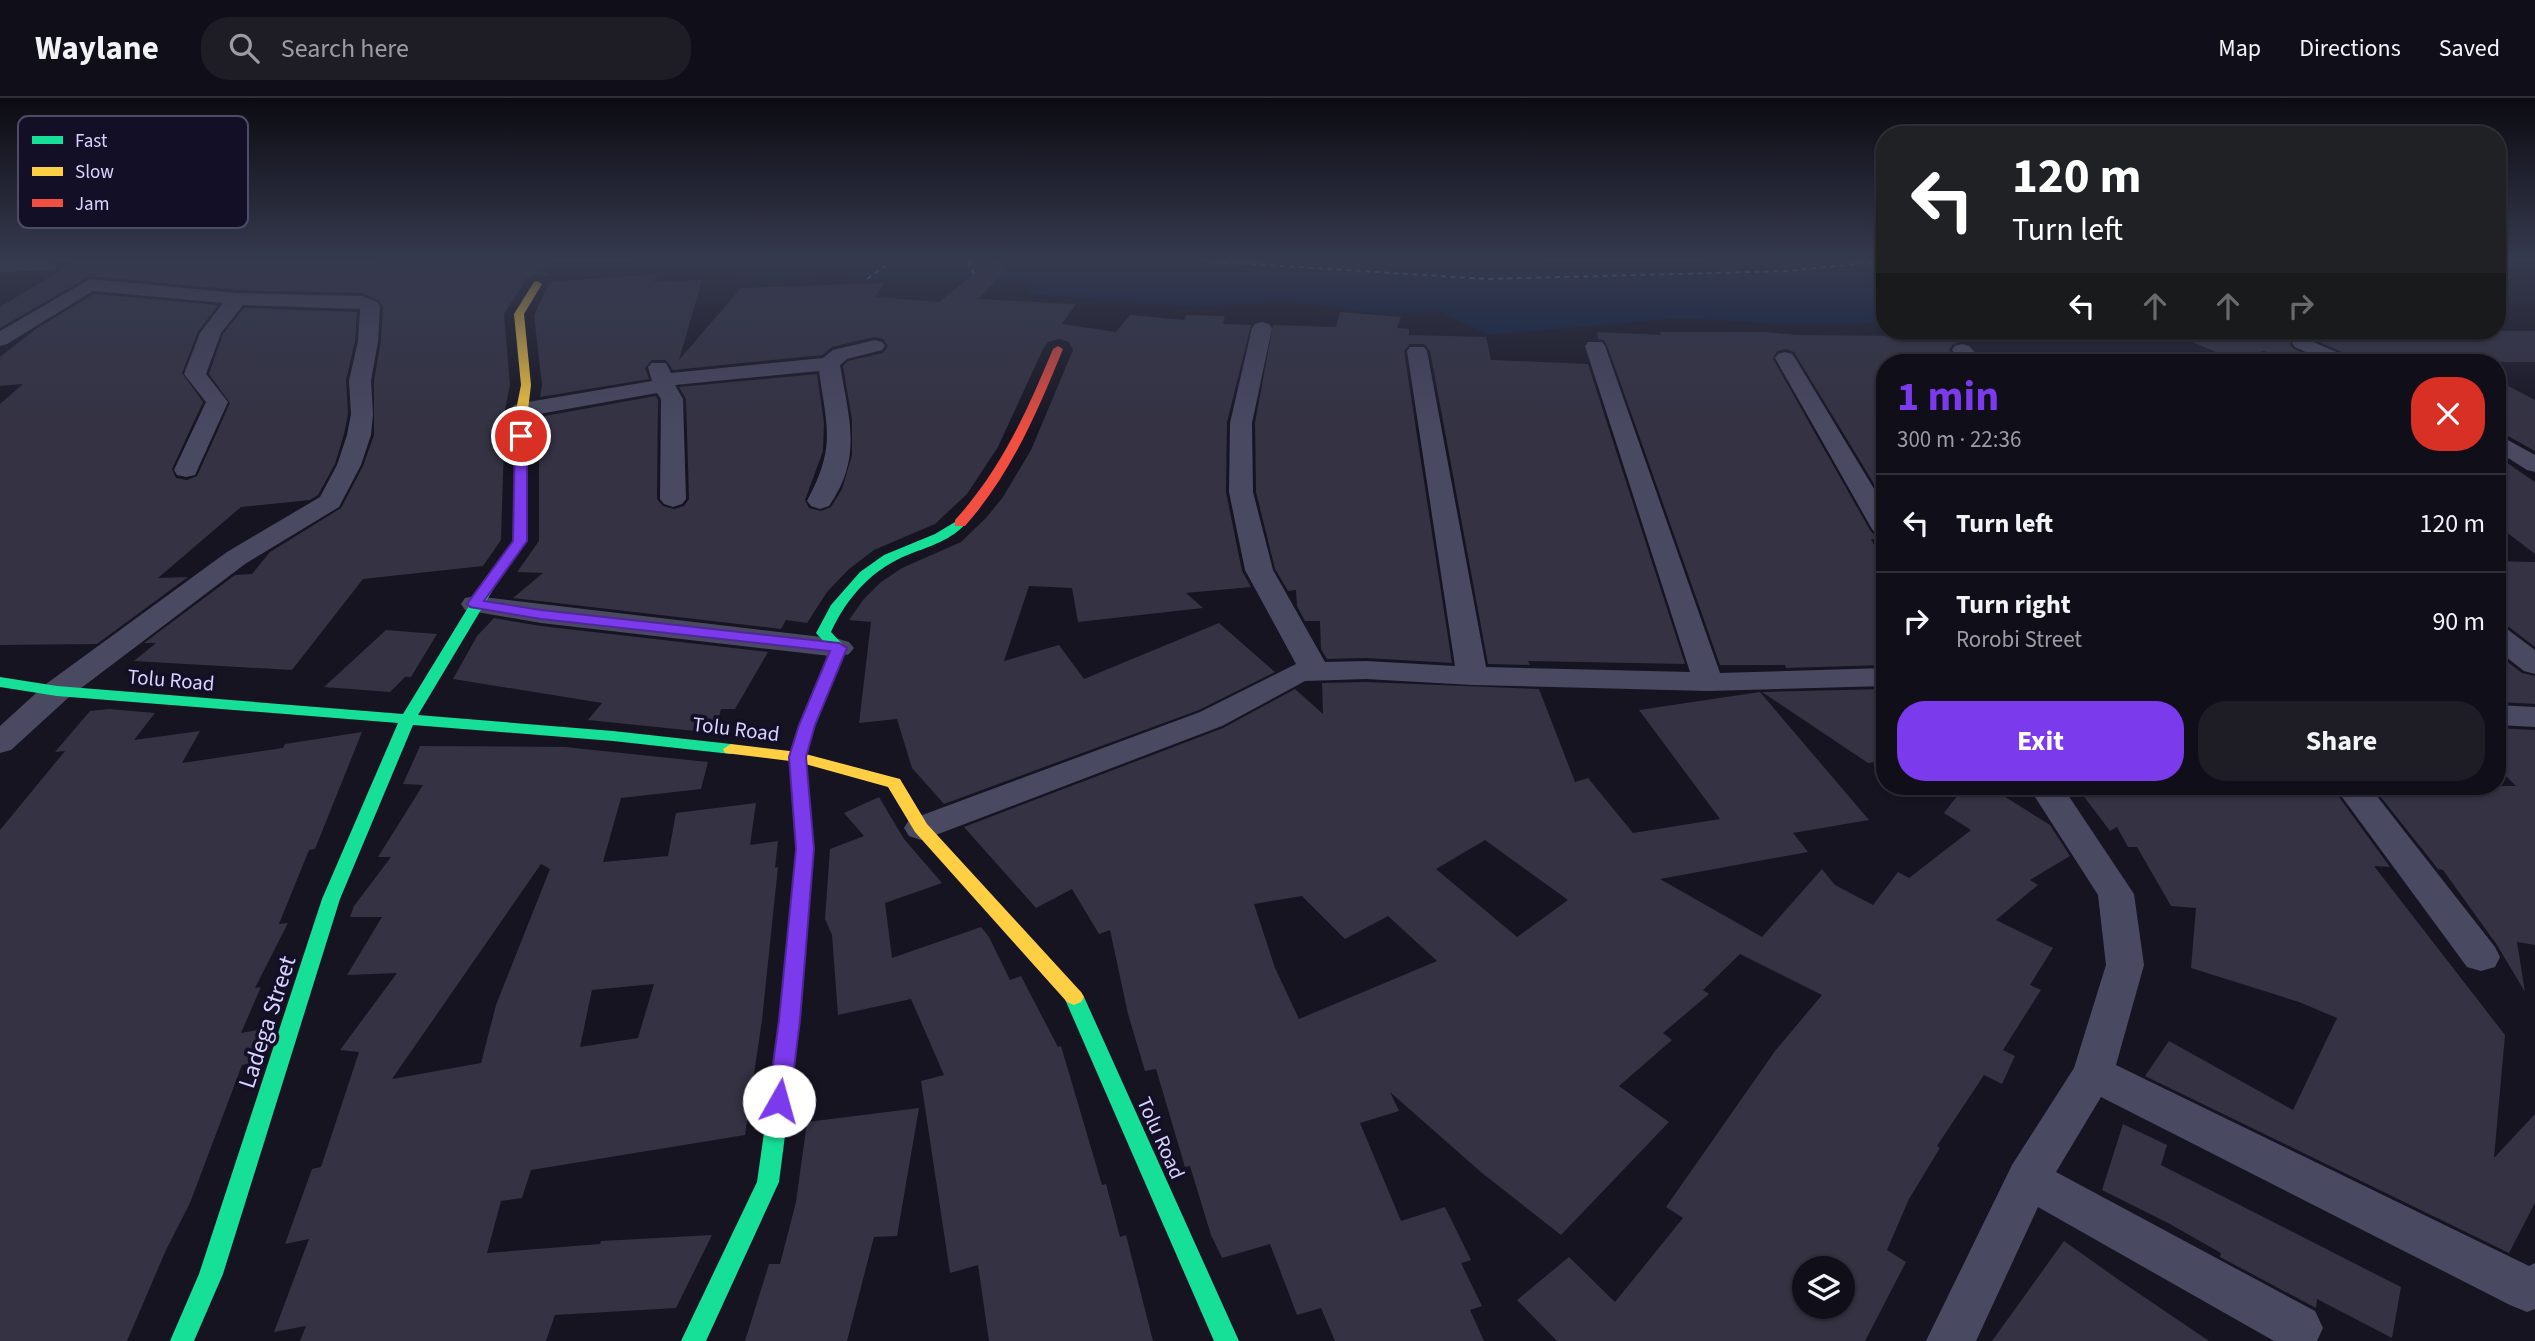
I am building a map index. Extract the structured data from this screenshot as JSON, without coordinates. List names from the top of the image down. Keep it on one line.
{"streets":{"street":["Tolu Road","Ladega Street"]},"crossings":[["Tolu Road","Ladega Street"]],"legend":["Fast","Slow","Jam"],"page":{"header":"Waylane","search":"Search here","nav":["Map","Directions","Saved"],"turn":["120 m","Turn left"],"heading":["1 min","300 m · 22:36"],"list":[{"name":"Turn left","value":"120 m"},{"name":"Turn right","note":"Rorobi Street","value":"90 m"}],"buttons":["Exit","Share"]}}
